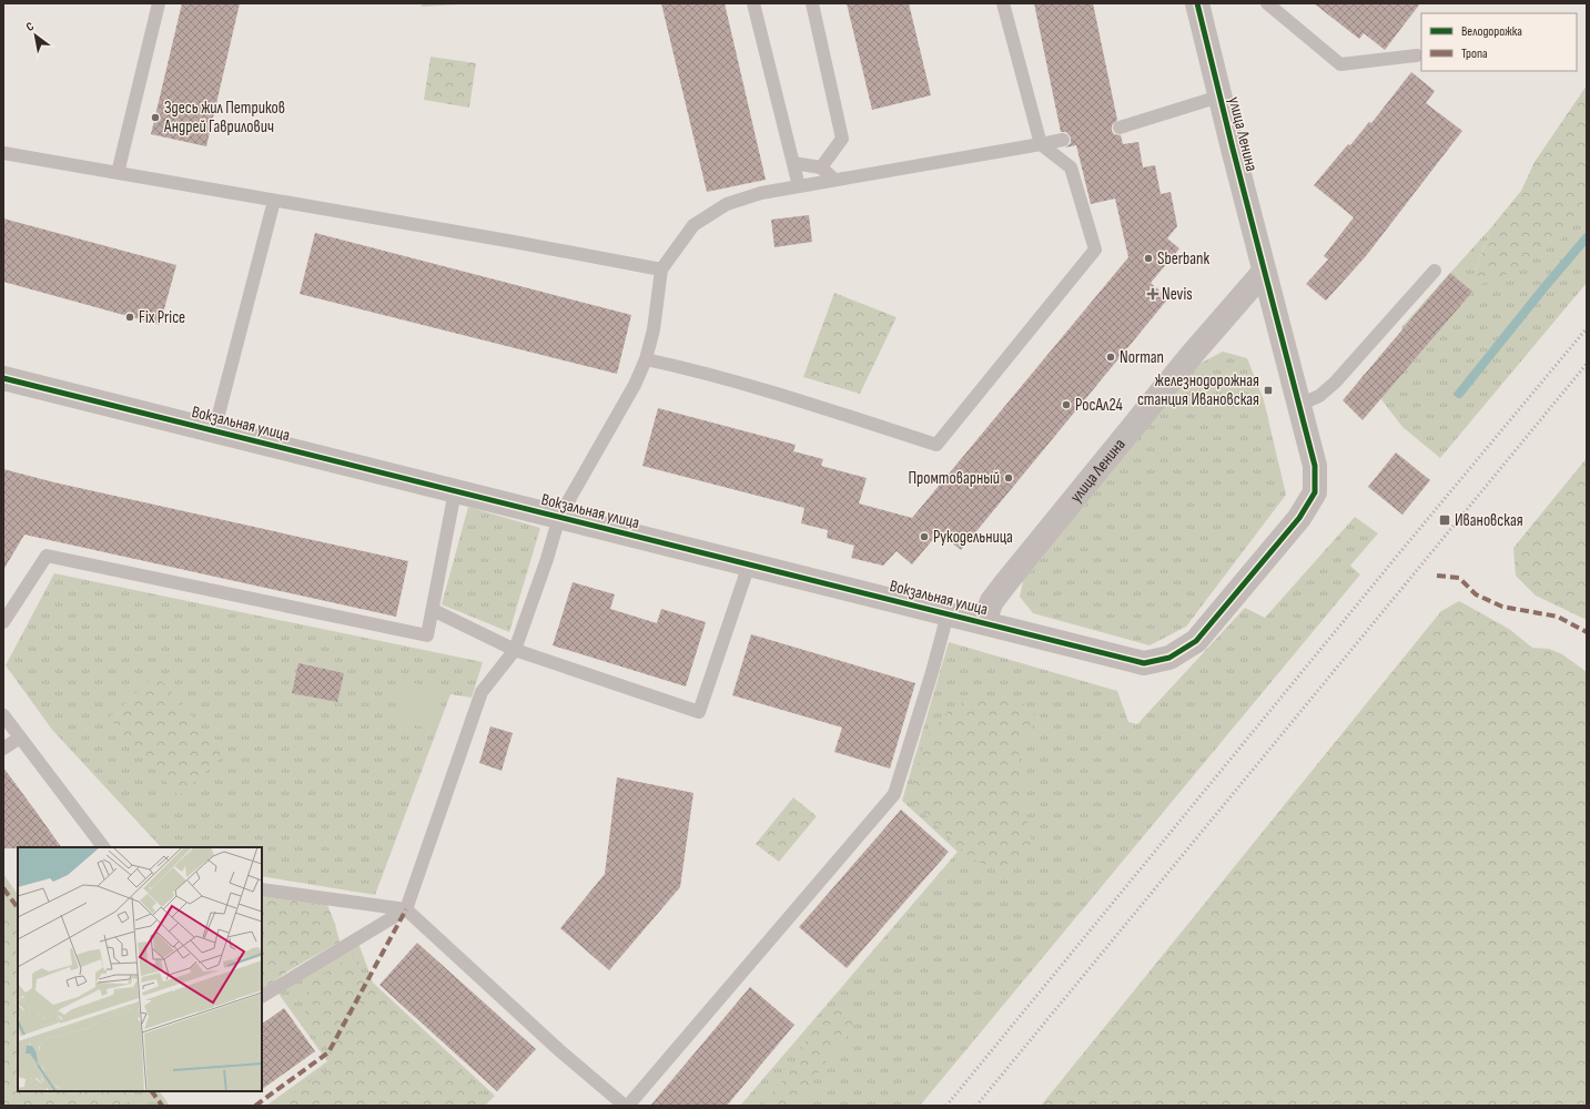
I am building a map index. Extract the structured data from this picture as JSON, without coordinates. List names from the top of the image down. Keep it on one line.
{"streets":{"street":["улица Ленина","Вокзальная улица"]},"crossings":[["улица Ленина","Вокзальная улица"]],"places":{"other":["Здесь жил Петриков Андрей Гаврилович","Sberbank","Fix Price","Norman","РосАл24","Промтоварный","Рукодельница"],"health":["Nevis"],"transit":["железнодорожная станция Ивановская","Ивановская"]},"legend":["Велодорожка","Тропа"],"north":"top left"}
